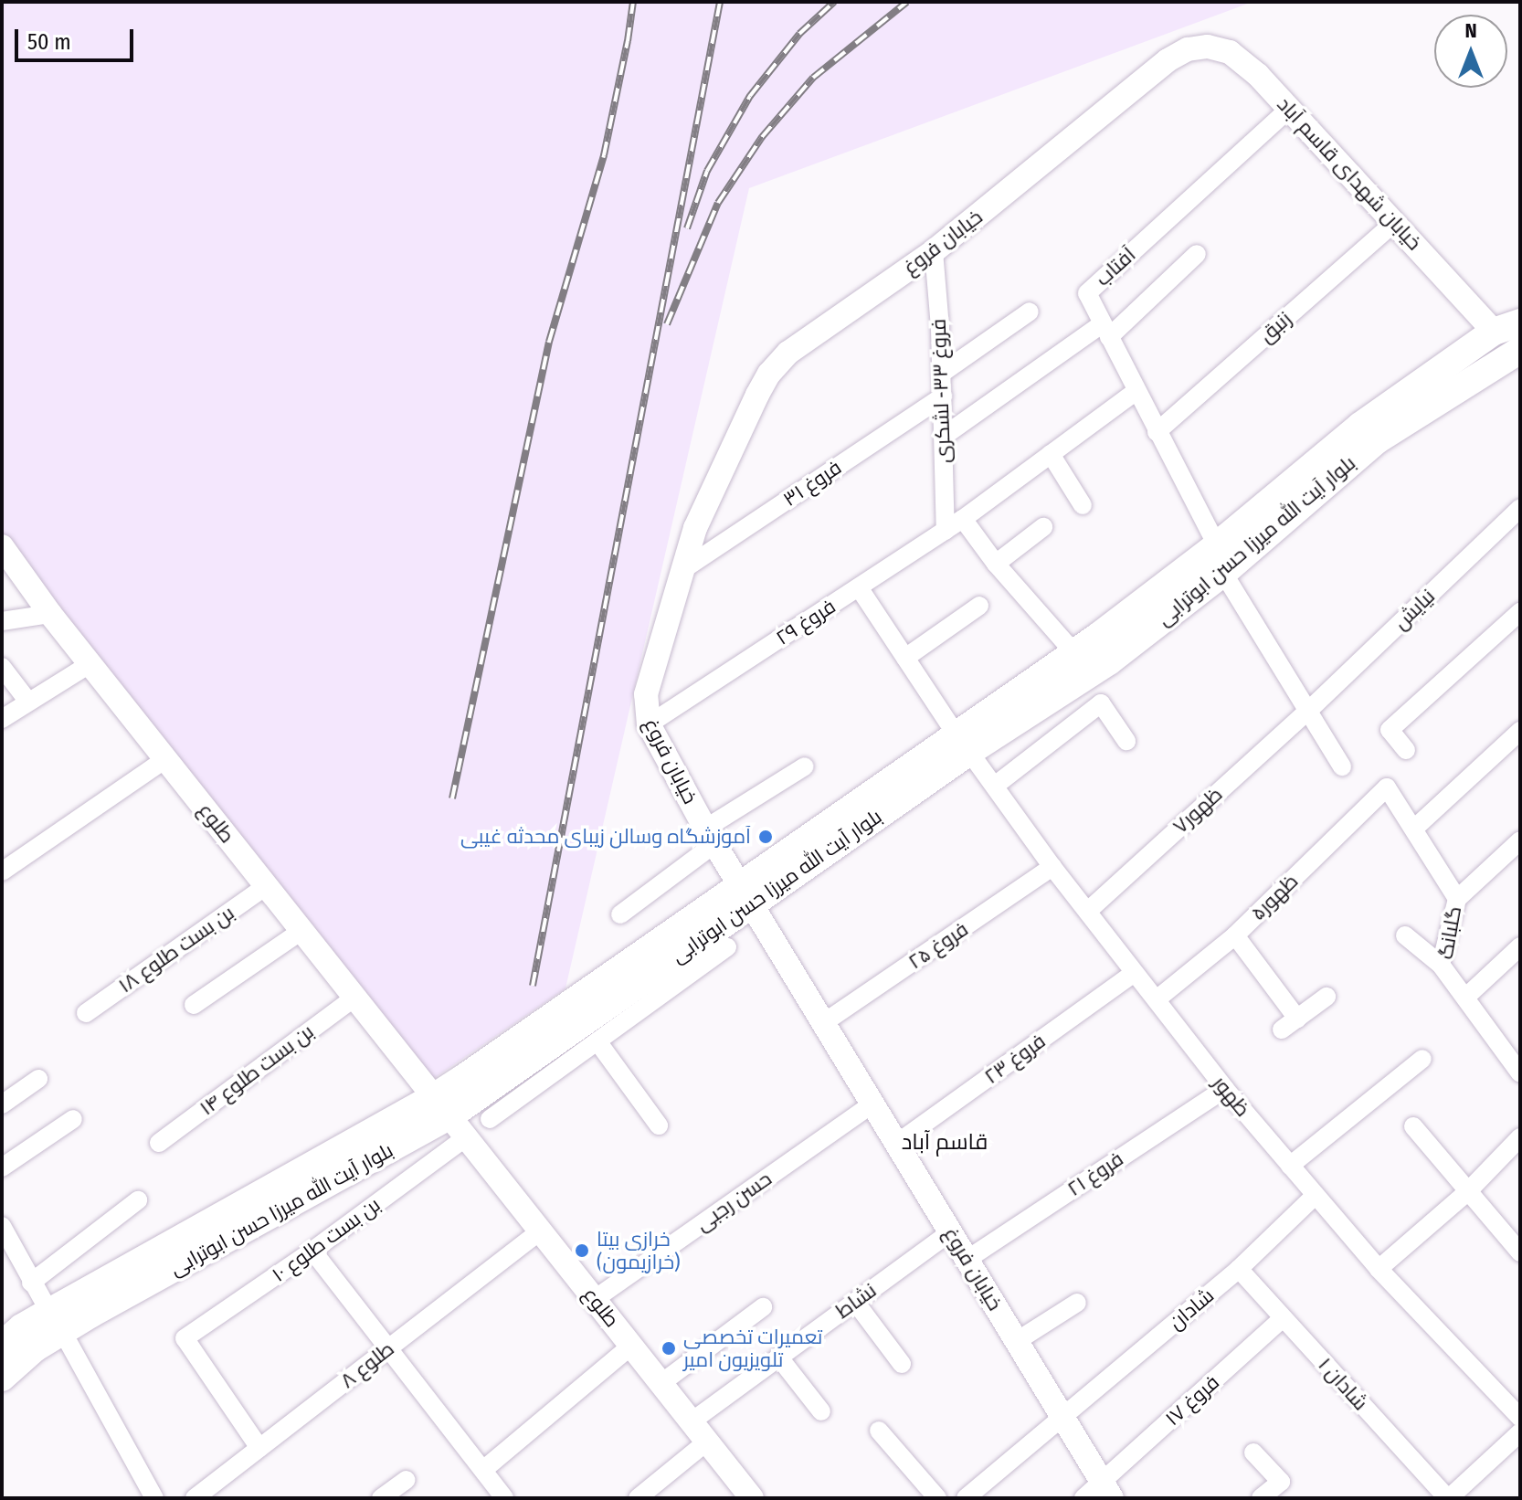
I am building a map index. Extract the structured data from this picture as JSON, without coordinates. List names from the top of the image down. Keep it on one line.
{"streets":{"main road":["بلوار آیت الله میرزا حسن ابوترابی"],"street":["خیابان شهدای قاسم آباد","خیابان فروغ","آفتاب","زنبق","فروغ ۳۳- لشکری","فروغ ۳۱","نيايش","فروغ ۲۹","ظهور۷","طلوع","ظهور۵","گلبانگ","فروغ ۲۵","بن بست طلوع ۱۸","فروغ ۲۳","بن بست طلوع ۱۴","ظهور","فروغ ۲۱","حسن رجبی","بن بست طلوع ۱۰","نشاط","شادان","طلوع ۸","شادان ۱","فروغ ۱۷"]},"crossings":[["خیابان شهدای قاسم آباد","خیابان فروغ"],["خیابان شهدای قاسم آباد","آفتاب"],["خیابان شهدای قاسم آباد","زنبق"],["خیابان شهدای قاسم آباد","بلوار آیت الله میرزا حسن ابوترابی"],["خیابان فروغ","فروغ ۳۳- لشکری"],["خیابان فروغ","فروغ ۳۱"],["خیابان فروغ","بلوار آیت الله میرزا حسن ابوترابی"],["خیابان فروغ","فروغ ۲۹"],["خیابان فروغ","فروغ ۲۵"],["خیابان فروغ","فروغ ۲۳"],["خیابان فروغ","فروغ ۲۱"],["خیابان فروغ","حسن رجبی"],["خیابان فروغ","نشاط"],["خیابان فروغ","شادان"],["خیابان فروغ","فروغ ۱۷"],["آفتاب","زنبق"],["آفتاب","بلوار آیت الله میرزا حسن ابوترابی"],["آفتاب","فروغ ۲۹"],["فروغ ۳۳- لشکری","فروغ ۳۱"],["فروغ ۳۳- لشکری","فروغ ۲۹"],["بلوار آیت الله میرزا حسن ابوترابی","طلوع"],["بلوار آیت الله میرزا حسن ابوترابی","ظهور"],["بلوار آیت الله میرزا حسن ابوترابی","بن بست طلوع ۱۰"],["نيايش","ظهور۷"],["فروغ ۲۹","ظهور"],["ظهور۷","ظهور"],["طلوع","بن بست طلوع ۱۸"],["طلوع","بن بست طلوع ۱۴"],["طلوع","حسن رجبی"],["طلوع","بن بست طلوع ۱۰"],["طلوع","نشاط"],["طلوع","طلوع ۸"],["ظهور۵","گلبانگ"],["ظهور۵","ظهور"],["فروغ ۲۵","ظهور"],["فروغ ۲۳","ظهور"],["ظهور","فروغ ۲۱"],["ظهور","شادان"],["بن بست طلوع ۱۰","طلوع ۸"],["شادان","شادان ۱"],["شادان ۱","فروغ ۱۷"]],"districts":["قاسم آباد"],"places":["آموزشگاه وسالن زیبای محدثه غیبی","خرازی بیتا (خرازیمون)","تعمیرات تخصصی تلویزیون امیر"],"scale_bar":"50 m","north":"top"}
